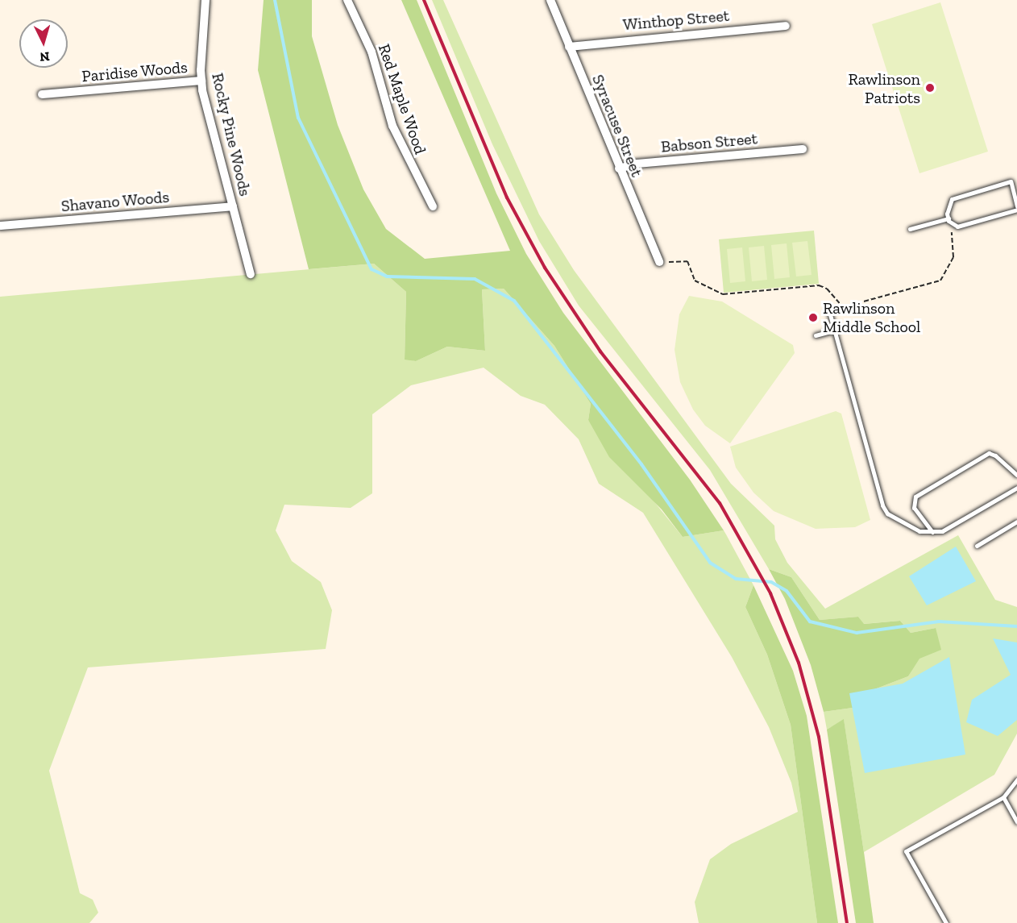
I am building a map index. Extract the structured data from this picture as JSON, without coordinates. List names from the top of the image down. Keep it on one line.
{"streets":{"street":["Winthop Street","Paridise Woods","Red Maple Wood","Syracuse Street","Rocky Pine Woods","Babson Street","Shavano Woods"]},"crossings":[["Winthop Street","Syracuse Street"],["Paridise Woods","Rocky Pine Woods"],["Syracuse Street","Babson Street"],["Rocky Pine Woods","Shavano Woods"]],"places":["Rawlinson Patriots","Rawlinson Middle School"],"north":"bottom"}
